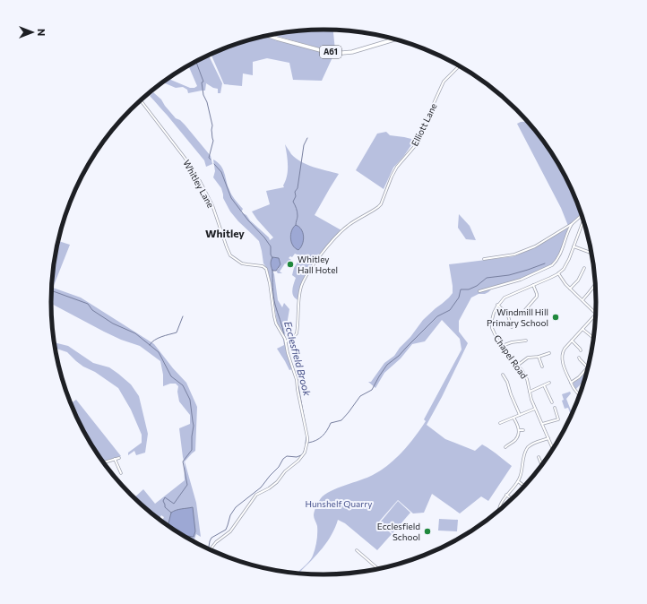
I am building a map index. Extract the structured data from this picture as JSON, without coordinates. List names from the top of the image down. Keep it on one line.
{"streets":{"highway":["A61"],"street":["Elliott Lane","Whitley Lane","Chapel Road"]},"crossings":[["Elliott Lane","Whitley Lane"]],"districts":["Whitley"],"water":["Ecclesfield Brook"],"parks":["Hunshelf Quarry"],"places":["Whitley Hall Hotel","Windmill Hill Primary School","Ecclesfield School"],"north":"right"}
